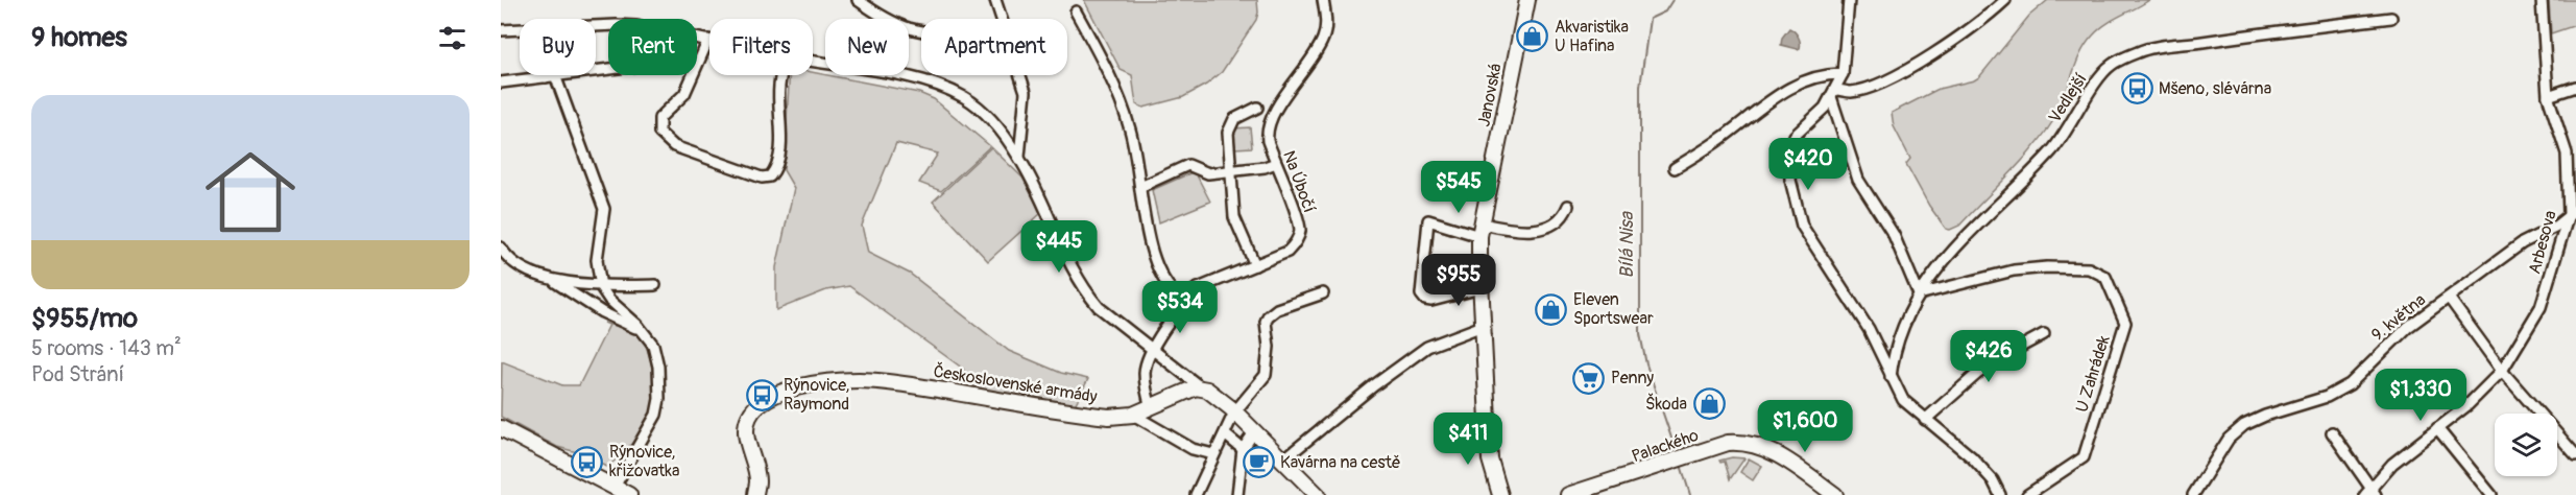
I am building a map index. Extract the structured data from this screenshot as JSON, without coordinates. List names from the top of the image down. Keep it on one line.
{"streets":{"street":["Janovská","Vedlejší","Na Úbočí","Arbesova","9. května","U Zahrádek","Československé armády","Palackého"]},"crossings":[["Vedlejší","U Zahrádek"],["Arbesova","9. května"]],"water":["Bílá Nisa"],"places":{"shop":["Akvaristika U Hafina","Eleven Sportswear","Škoda"],"bus stop":["Mšeno, slévárna","Rýnovice, Raymond","Rýnovice, křižovatka"],"supermarket":["Penny"],"cafe":["Kavárna na cestě"]},"page":{"heading":"9 homes","chip":["Buy","Rent","Filters","New","Apartment"],"list":[{"name":"$955/mo","note":"5 rooms · 143 m² · Pod Strání"}],"price":["$420","$545","$445","$955","$534","$426","$1,330","$1,600","$411"]}}
